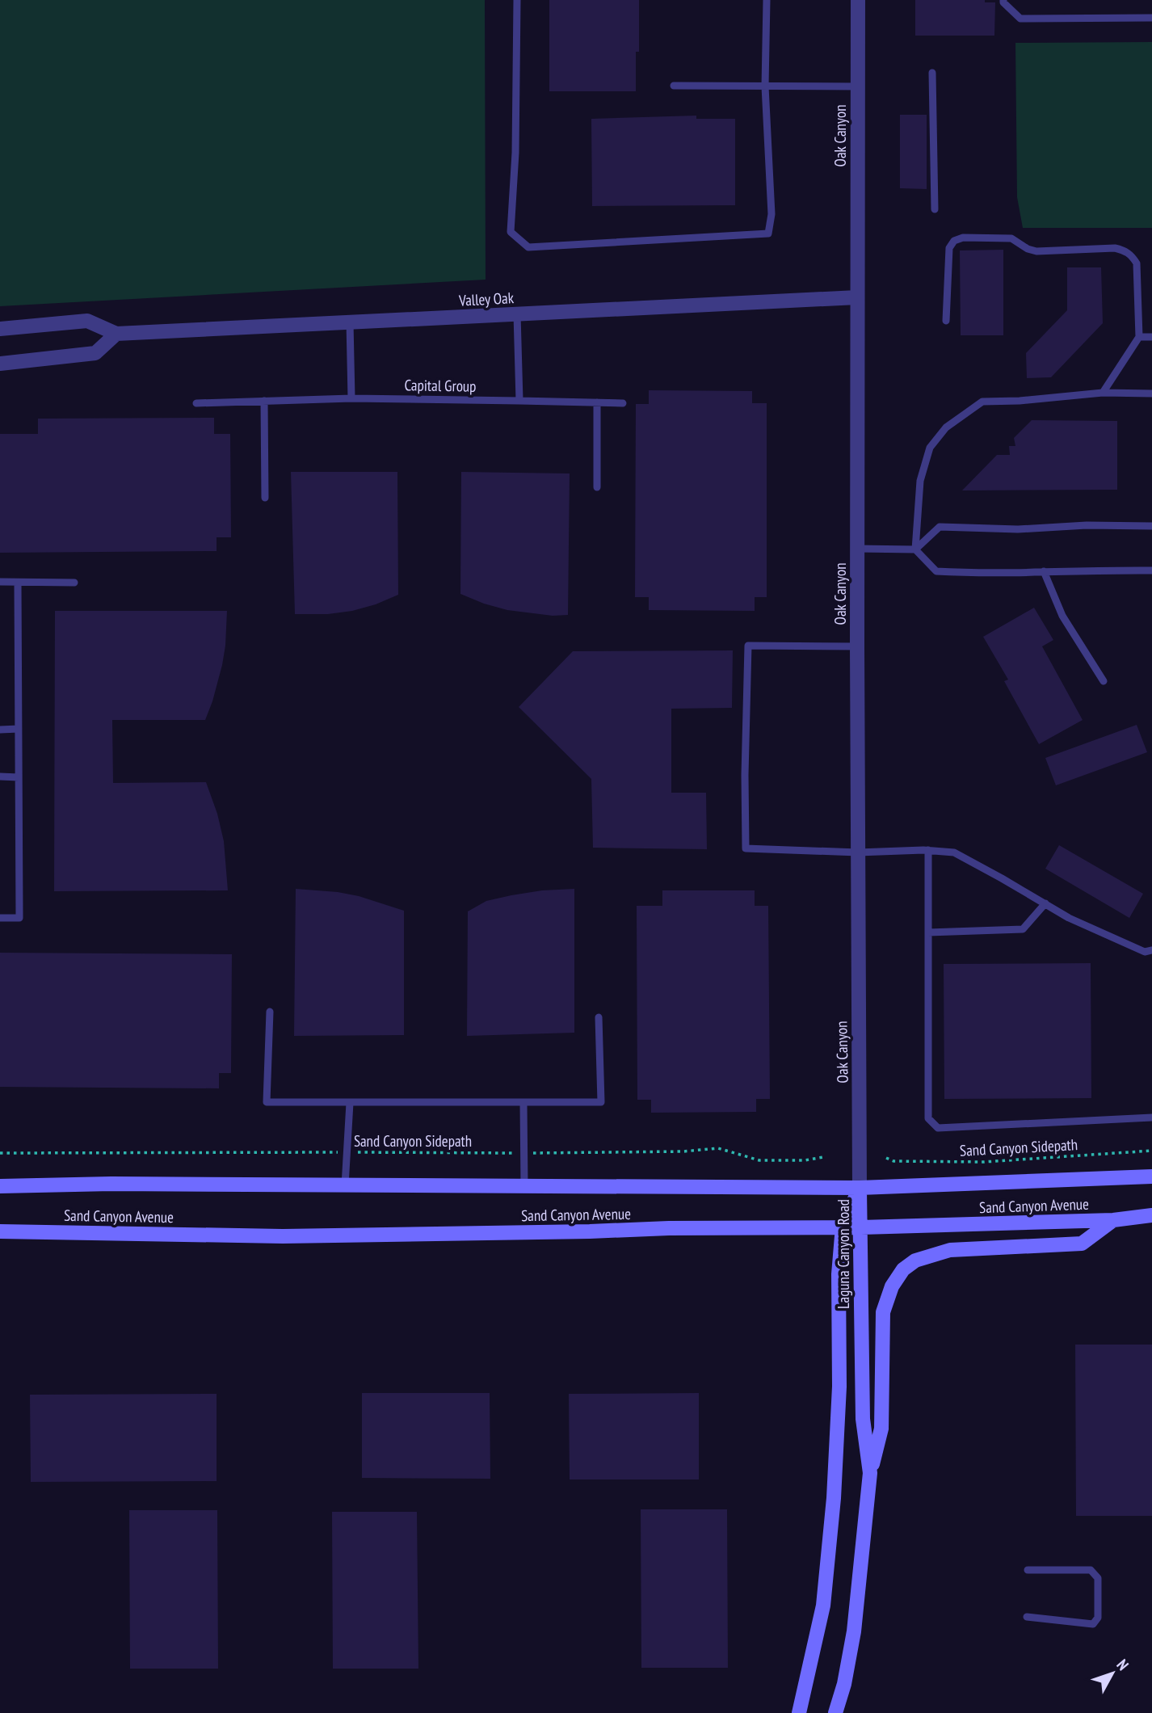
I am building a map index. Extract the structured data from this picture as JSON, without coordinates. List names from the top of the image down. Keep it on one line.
{"streets":{"main road":["Sand Canyon Avenue","Laguna Canyon Road"],"street":["Oak Canyon","Valley Oak"],"lane":["Capital Group"],"path":["Sand Canyon Sidepath"]},"crossings":[["Oak Canyon","Valley Oak"],["Oak Canyon","Sand Canyon Avenue"],["Oak Canyon","Laguna Canyon Road"],["Sand Canyon Avenue","Laguna Canyon Road"]],"north":"top right"}
